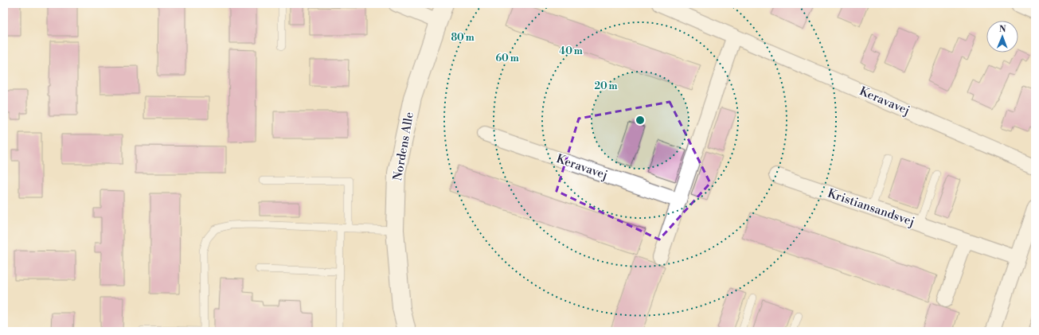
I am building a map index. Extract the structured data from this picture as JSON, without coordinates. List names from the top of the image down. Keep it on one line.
{"streets":{"street":["Keravavej","Nordens Alle","Kristiansandsvej"]},"north":"top","rings":["80 m","40 m","60 m","20 m"]}
